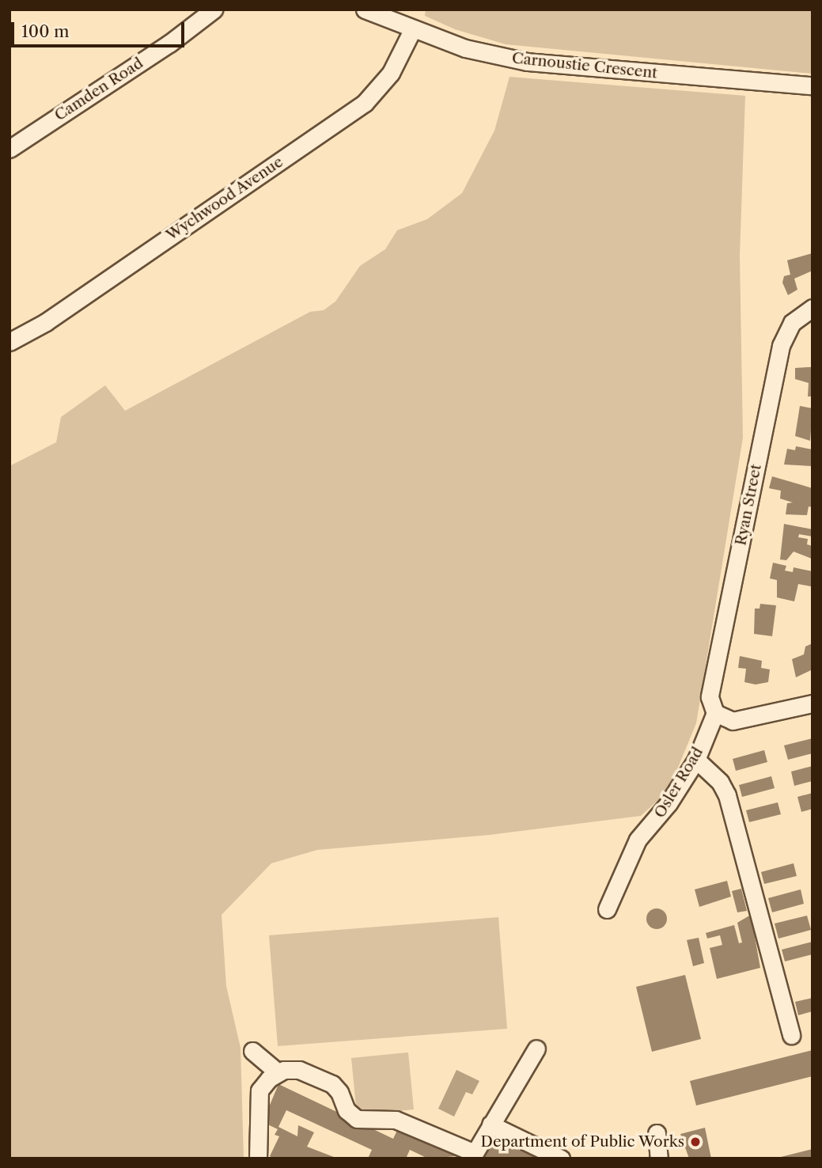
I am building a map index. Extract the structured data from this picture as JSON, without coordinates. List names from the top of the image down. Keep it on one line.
{"streets":{"street":["Carnoustie Crescent","Camden Road","Wychwood Avenue","Ryan Street","Osler Road"]},"crossings":[["Carnoustie Crescent","Wychwood Avenue"],["Ryan Street","Osler Road"]],"places":["Department of Public Works"],"scale_bar":"100 m"}
